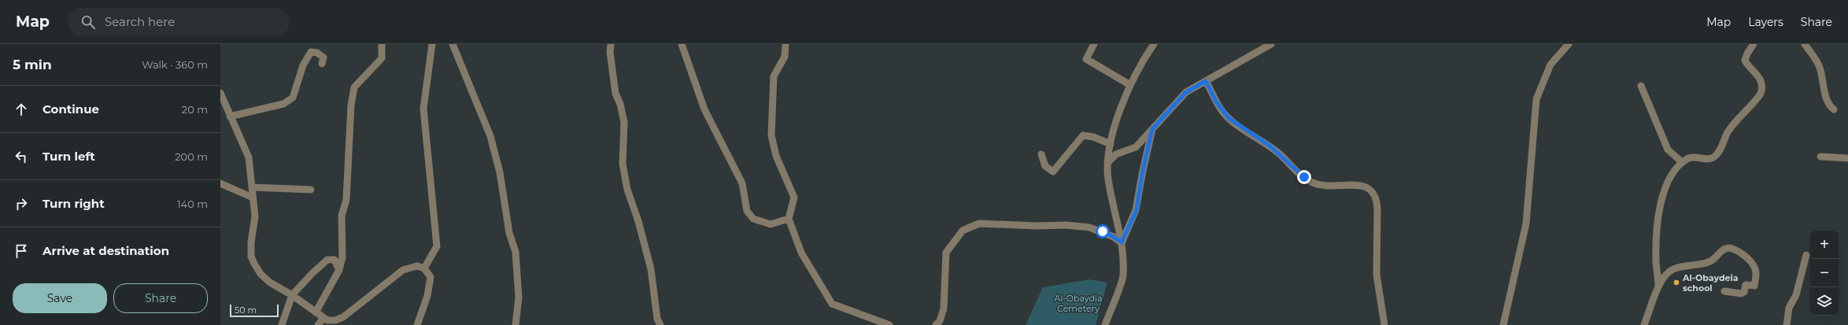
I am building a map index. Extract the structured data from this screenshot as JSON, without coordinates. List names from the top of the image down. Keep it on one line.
{"parks":["Al-Obaydia Cemetery"],"places":["Al-Obaydeia school"],"scale_bar":"50 m","page":{"header":"Map","search":"Search here","nav":["Map","Layers","Share"],"heading":["5 min","Walk · 360 m"],"list":[["Continue","20 m"],["Turn left","200 m"],["Turn right","140 m"],"Arrive at destination"],"map_buttons":["+","−"],"buttons":["Save","Share"],"scale":"50 m"}}
